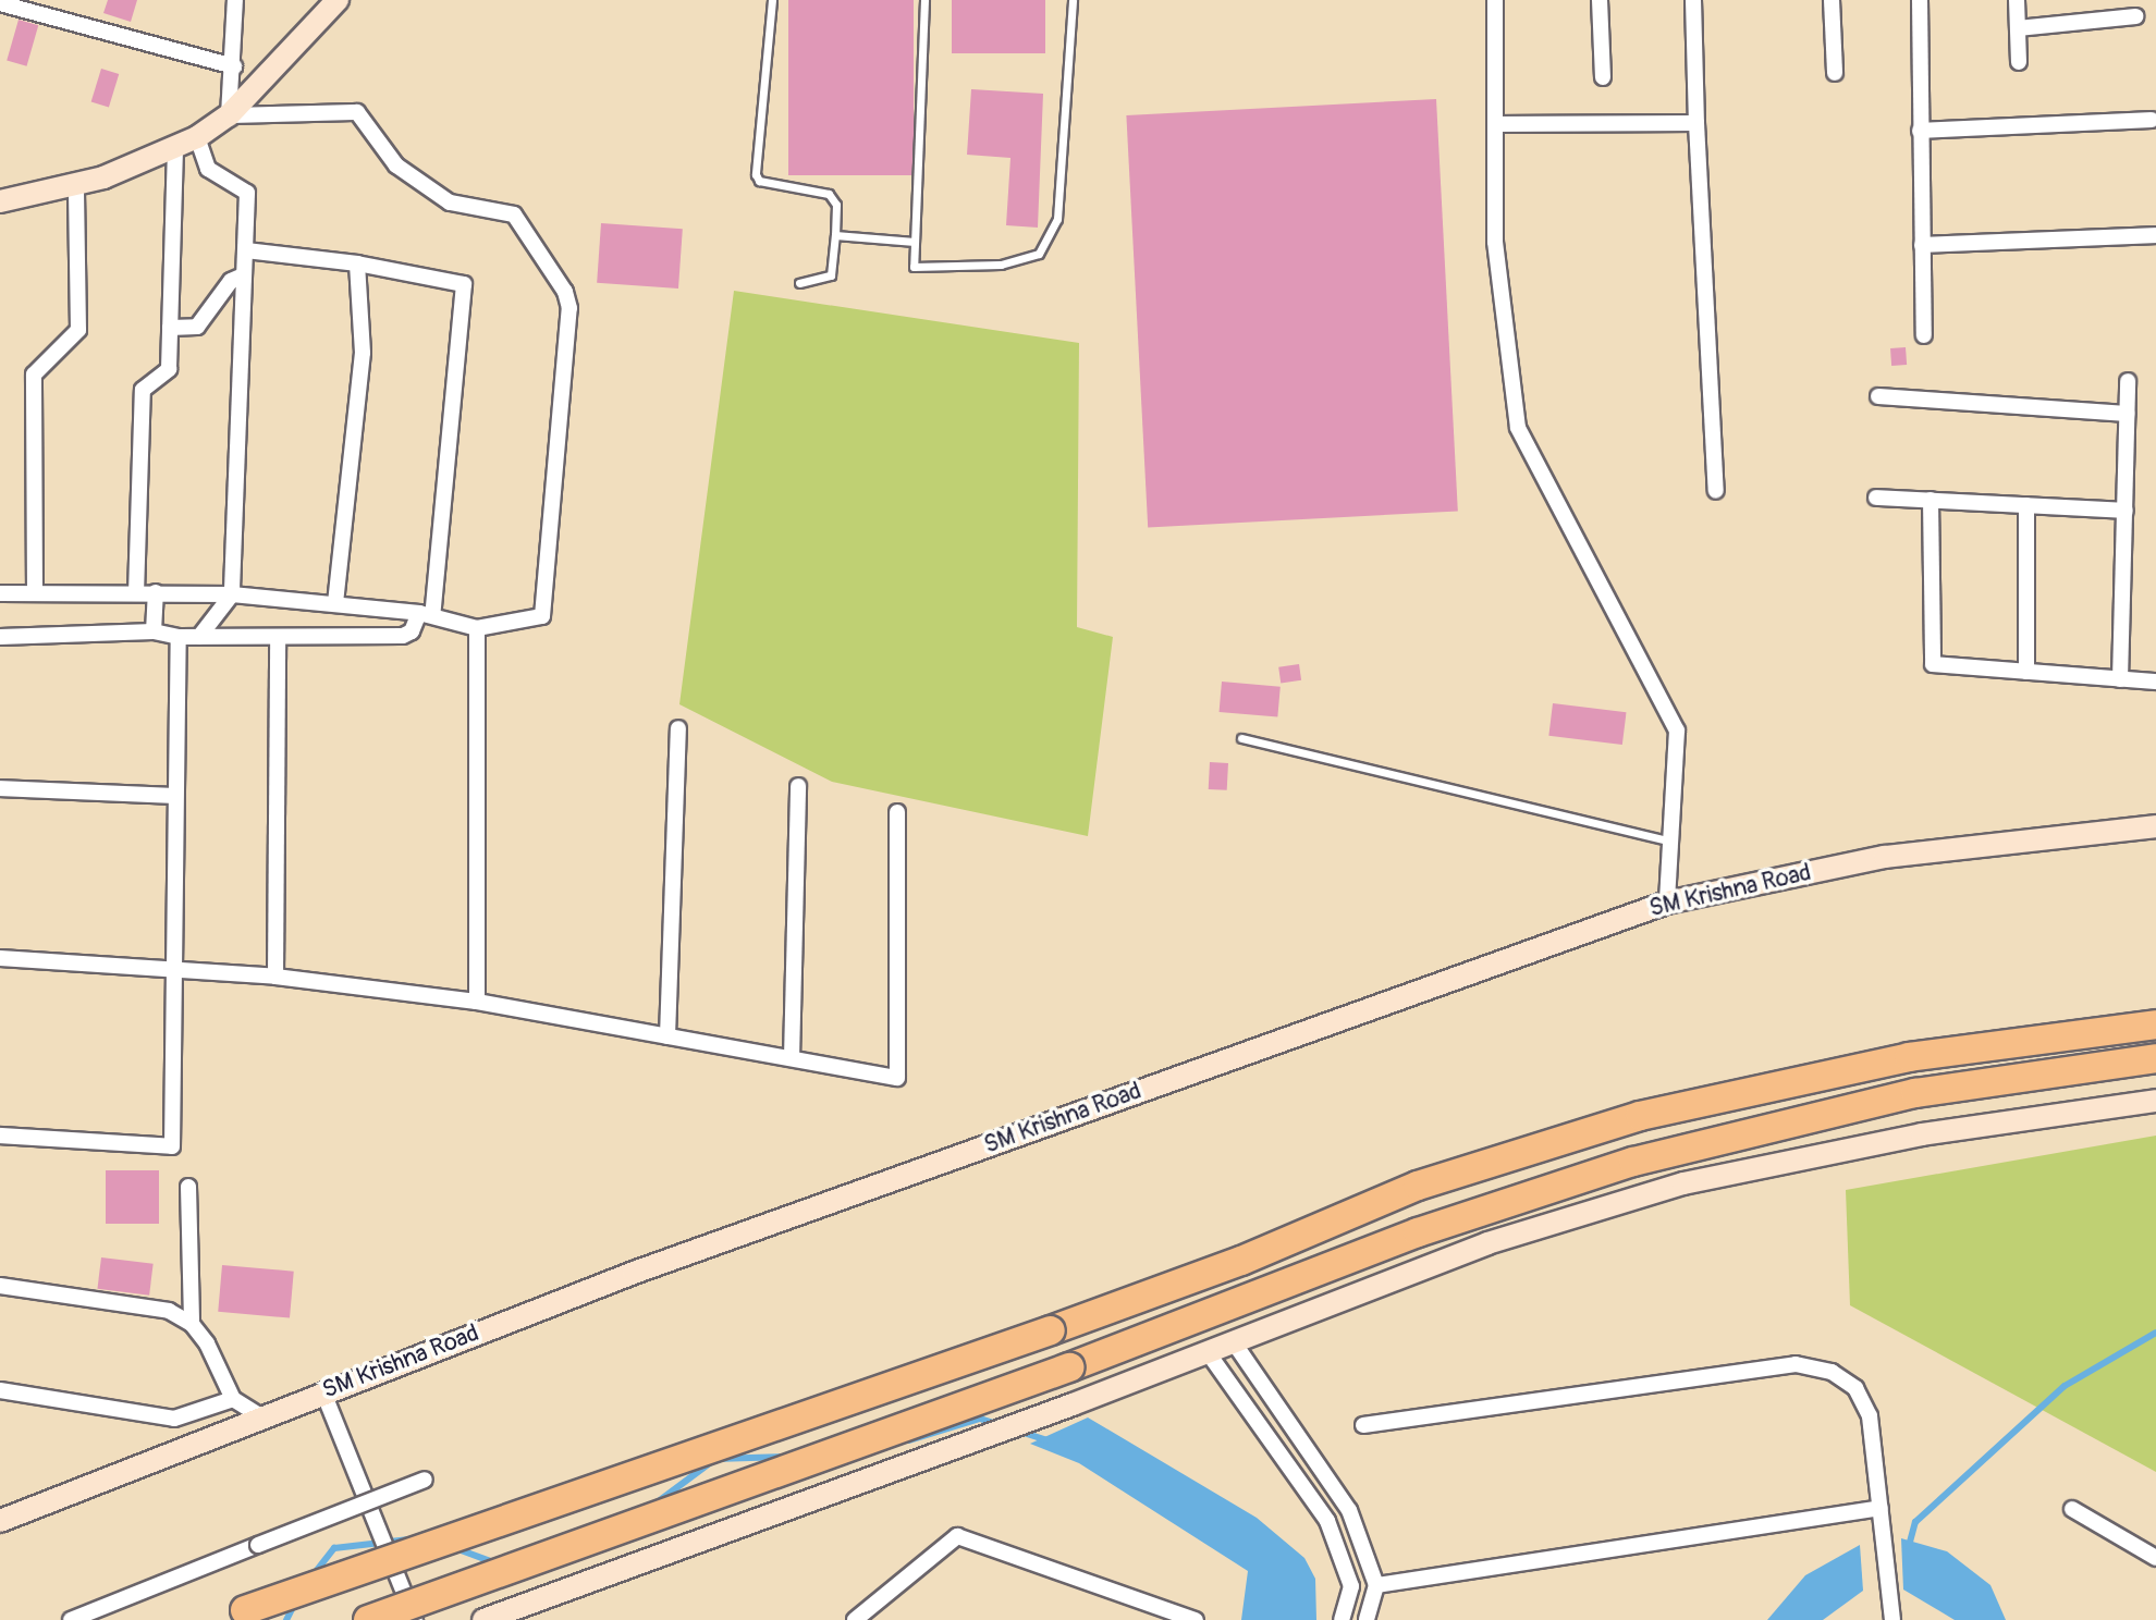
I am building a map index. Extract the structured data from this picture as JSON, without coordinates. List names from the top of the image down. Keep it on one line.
{"streets":{"street":["SM Krishna Road"]}}
